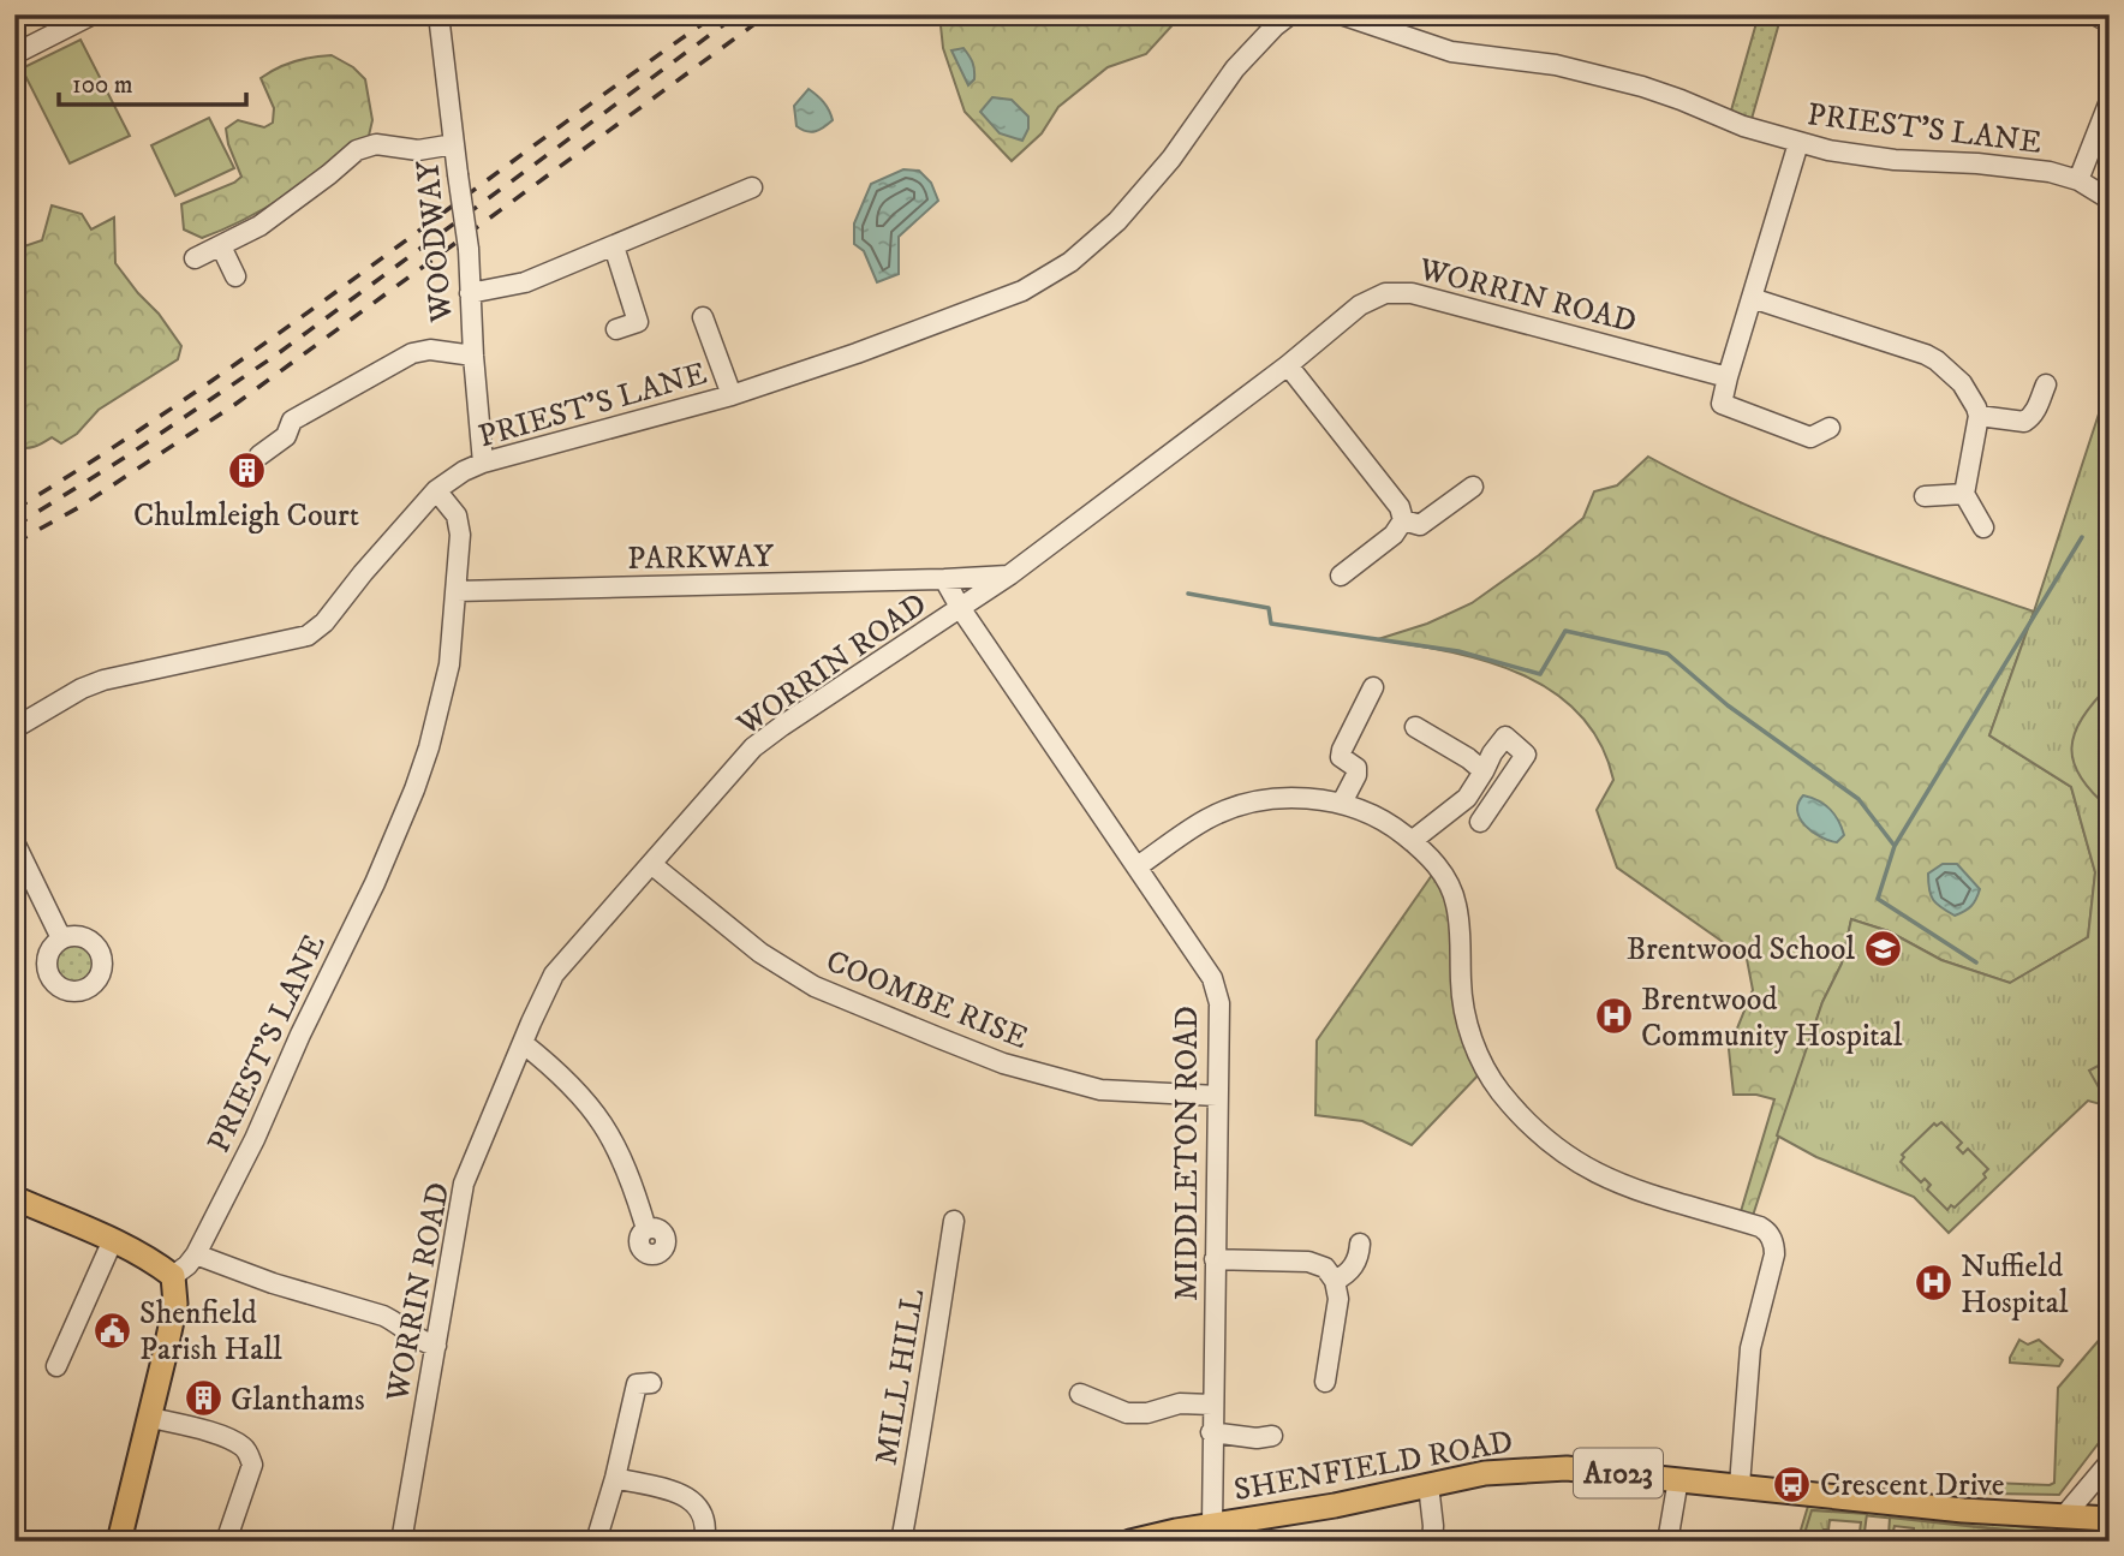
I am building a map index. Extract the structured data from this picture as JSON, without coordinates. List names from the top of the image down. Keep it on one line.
{"streets":{"main road":["SHENFIELD ROAD","A1023"],"street":["PRIEST'S LANE","WOODWAY","WORRIN ROAD","PARKWAY","COOMBE RISE","MIDDLETON ROAD","MILL HILL"]},"crossings":[["PRIEST'S LANE","WOODWAY"],["PRIEST'S LANE","PARKWAY"],["WORRIN ROAD","PARKWAY"],["WORRIN ROAD","COOMBE RISE"],["WORRIN ROAD","MIDDLETON ROAD"],["COOMBE RISE","MIDDLETON ROAD"],["MIDDLETON ROAD","SHENFIELD ROAD"]],"places":{"building":["Chulmleigh Court","Glanthams"],"school or university":["Brentwood School"],"hospital":["Brentwood Community Hospital","Nuffield Hospital"],"public building":["Shenfield Parish Hall"],"bus stop":["Crescent Drive"]},"scale_bar":"100 m"}
